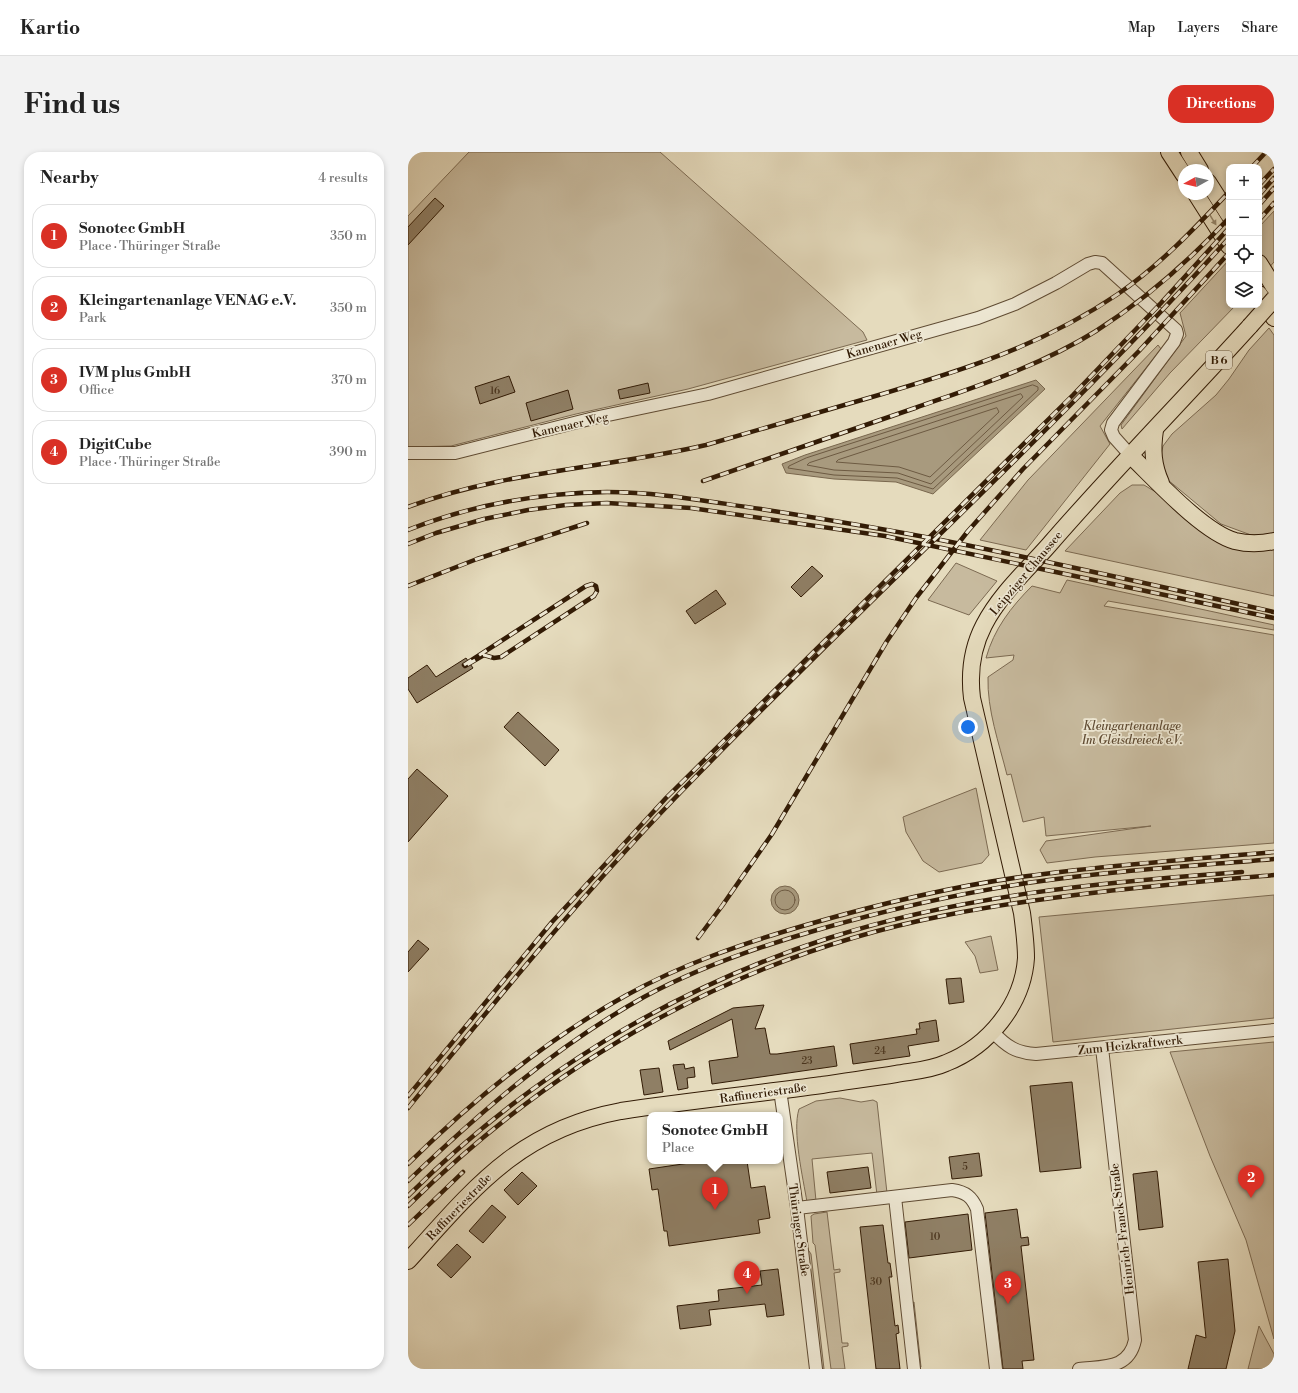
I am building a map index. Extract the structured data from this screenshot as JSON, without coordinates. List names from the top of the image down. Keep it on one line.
{"streets":{"main road":["B 6","Leipziger Chaussee","Raffineriestraße"],"street":["Kanenaer Weg","Zum Heizkraftwerk","Heinrich-Franck-Straße","Thüringer Straße"]},"crossings":[["Kanenaer Weg","Leipziger Chaussee"],["Leipziger Chaussee","Zum Heizkraftwerk"],["Leipziger Chaussee","Raffineriestraße"],["Zum Heizkraftwerk","Raffineriestraße"],["Zum Heizkraftwerk","Heinrich-Franck-Straße"],["Raffineriestraße","Thüringer Straße"]],"parks":["Kleingartenanlage Im Gleisdreieck e.V."],"house_numbers":["16","24","23","5","10","30"],"north":"left","page":{"header":"Kartio","nav":["Map","Layers","Share"],"buttons":"Directions","title":"Find us","heading":["Nearby","4 results"],"map_buttons":["+","−"],"list":[{"mark":"1","name":"Sonotec GmbH","note":"Place · Thüringer Straße","value":"350 m"},{"mark":"2","name":"Kleingartenanlage VENAG e.V.","note":"Park","value":"350 m"},{"mark":"3","name":"IVM plus GmbH","note":"Office","value":"370 m"},{"mark":"4","name":"DigitCube","note":"Place · Thüringer Straße","value":"390 m"}],"popup":["Sonotec GmbH","Place"],"pins":["2","1","4","3"]}}
